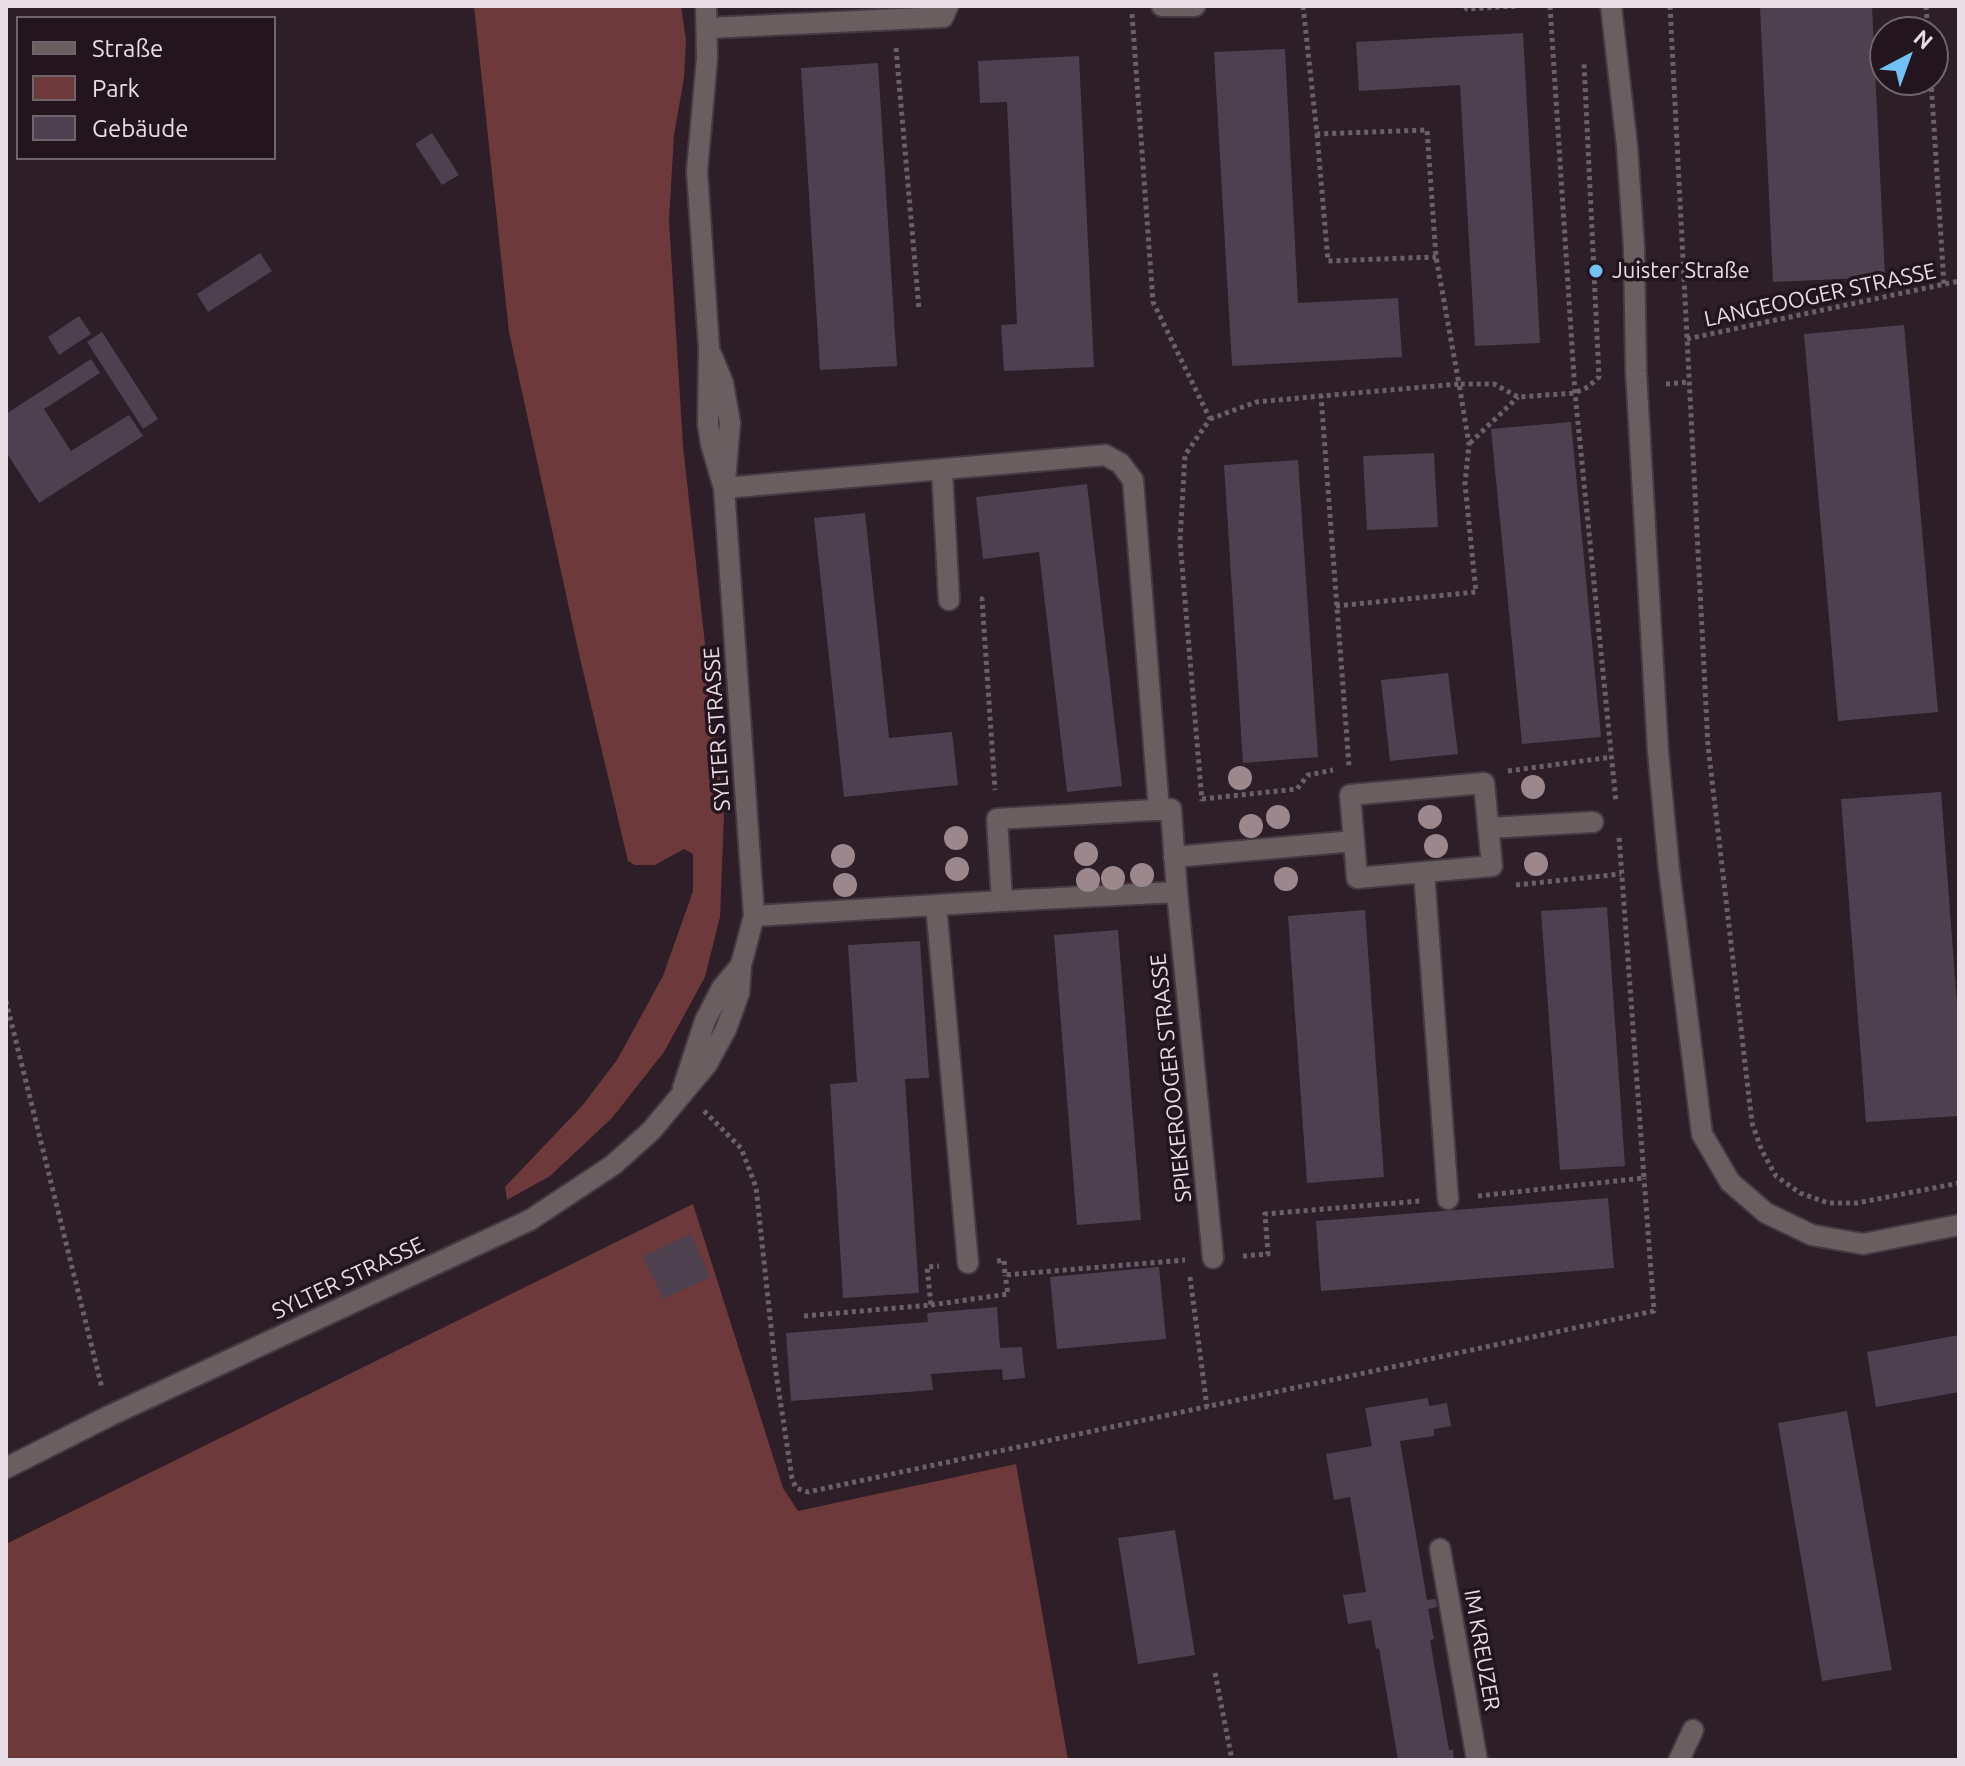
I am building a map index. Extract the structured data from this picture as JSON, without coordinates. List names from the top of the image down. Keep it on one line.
{"streets":{"street":["SYLTER STRASSE","SPIEKEROOGER STRASSE","IM KREUZER"],"path":["LANGEOOGER STRASSE"]},"places":["Juister Straße"],"legend":["Straße","Park","Gebäude"],"north":"top right"}
